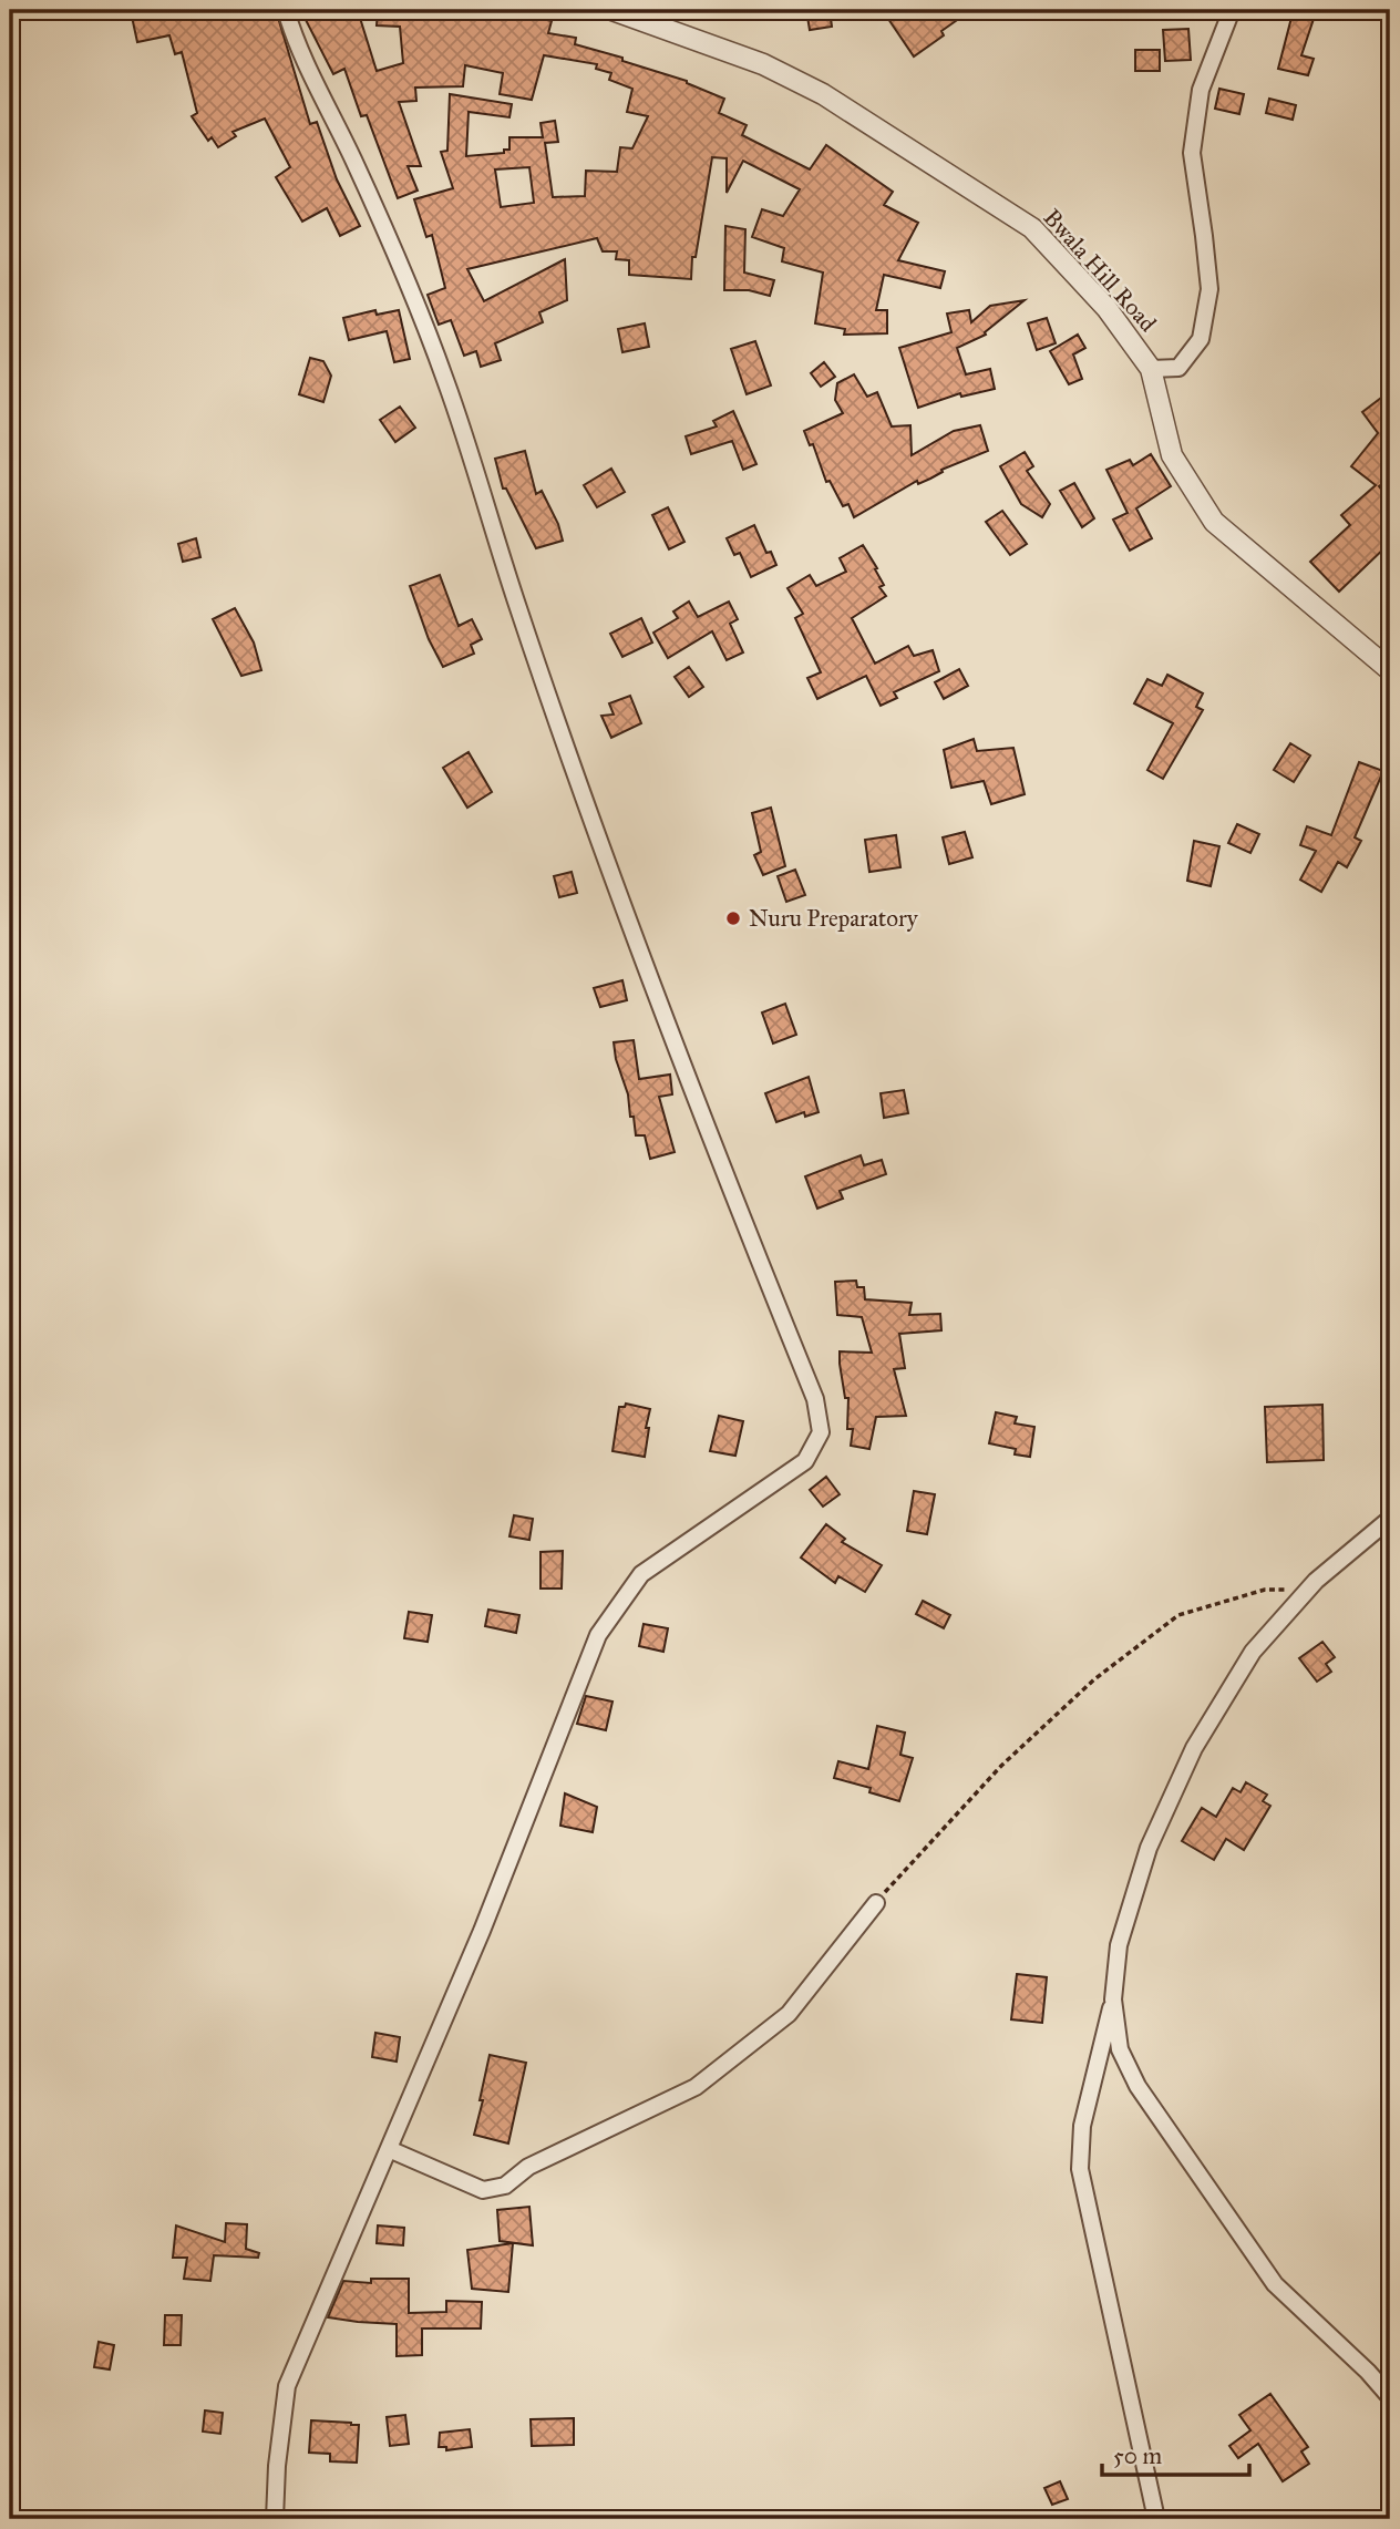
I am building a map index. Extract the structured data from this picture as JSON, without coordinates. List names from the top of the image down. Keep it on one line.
{"streets":{"street":["Bwala Hill Road"]},"places":["Nuru Preparatory"],"scale_bar":"50 m"}
